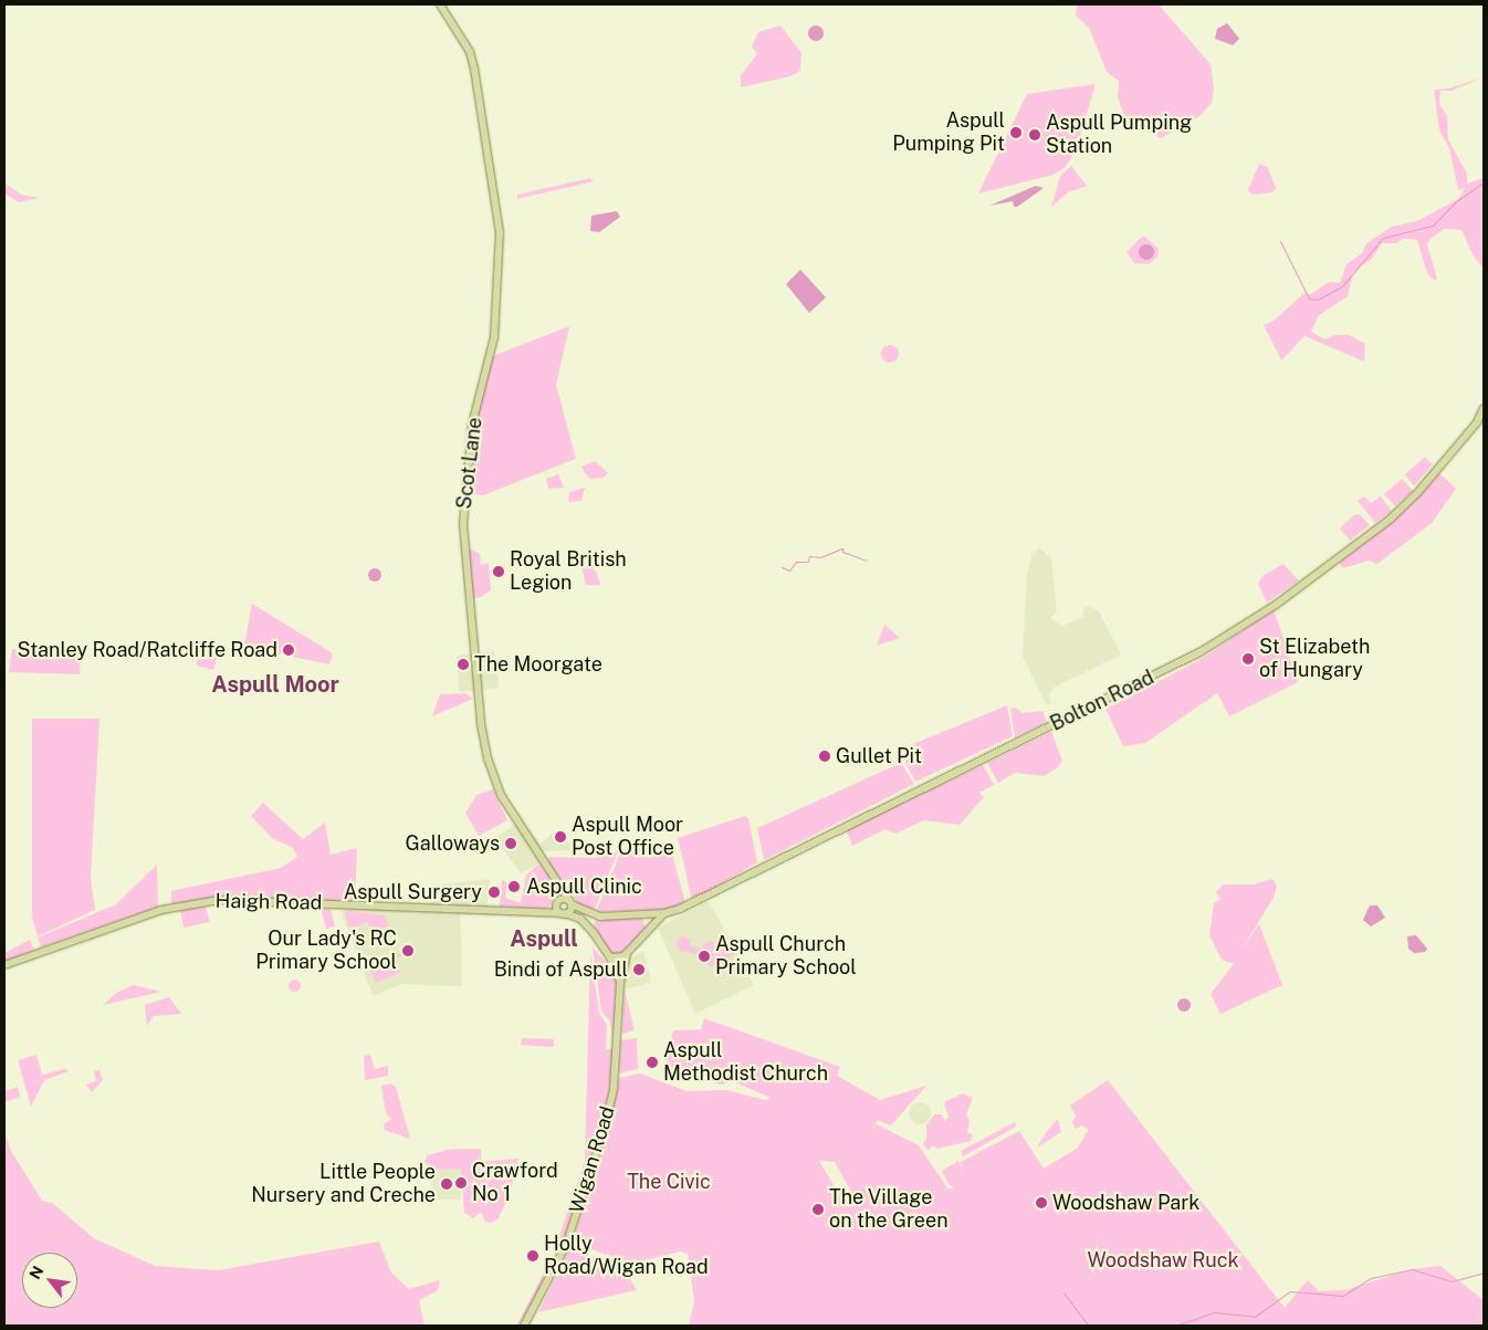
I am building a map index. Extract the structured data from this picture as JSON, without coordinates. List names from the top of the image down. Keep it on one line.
{"streets":{"main road":["Scot Lane","Bolton Road","Haigh Road","Wigan Road"]},"crossings":[["Scot Lane","Bolton Road"],["Bolton Road","Wigan Road"],["Haigh Road","Wigan Road"]],"districts":["Aspull Moor","Aspull"],"parks":["The Civic","Woodshaw Ruck"],"places":["Aspull Pumping Pit","Aspull Pumping Station","Royal British Legion","Stanley Road/Ratcliffe Road","St Elizabeth of Hungary","The Moorgate","Gullet Pit","Aspull Moor Post Office","Galloways","Aspull Clinic","Aspull Surgery","Our Lady's RC Primary School","Aspull Church Primary School","Bindi of Aspull","Aspull Methodist Church","Crawford No 1","Little People Nursery and Creche","Woodshaw Park","The Village on the Green","Holly Road/Wigan Road"],"north":"top left"}
